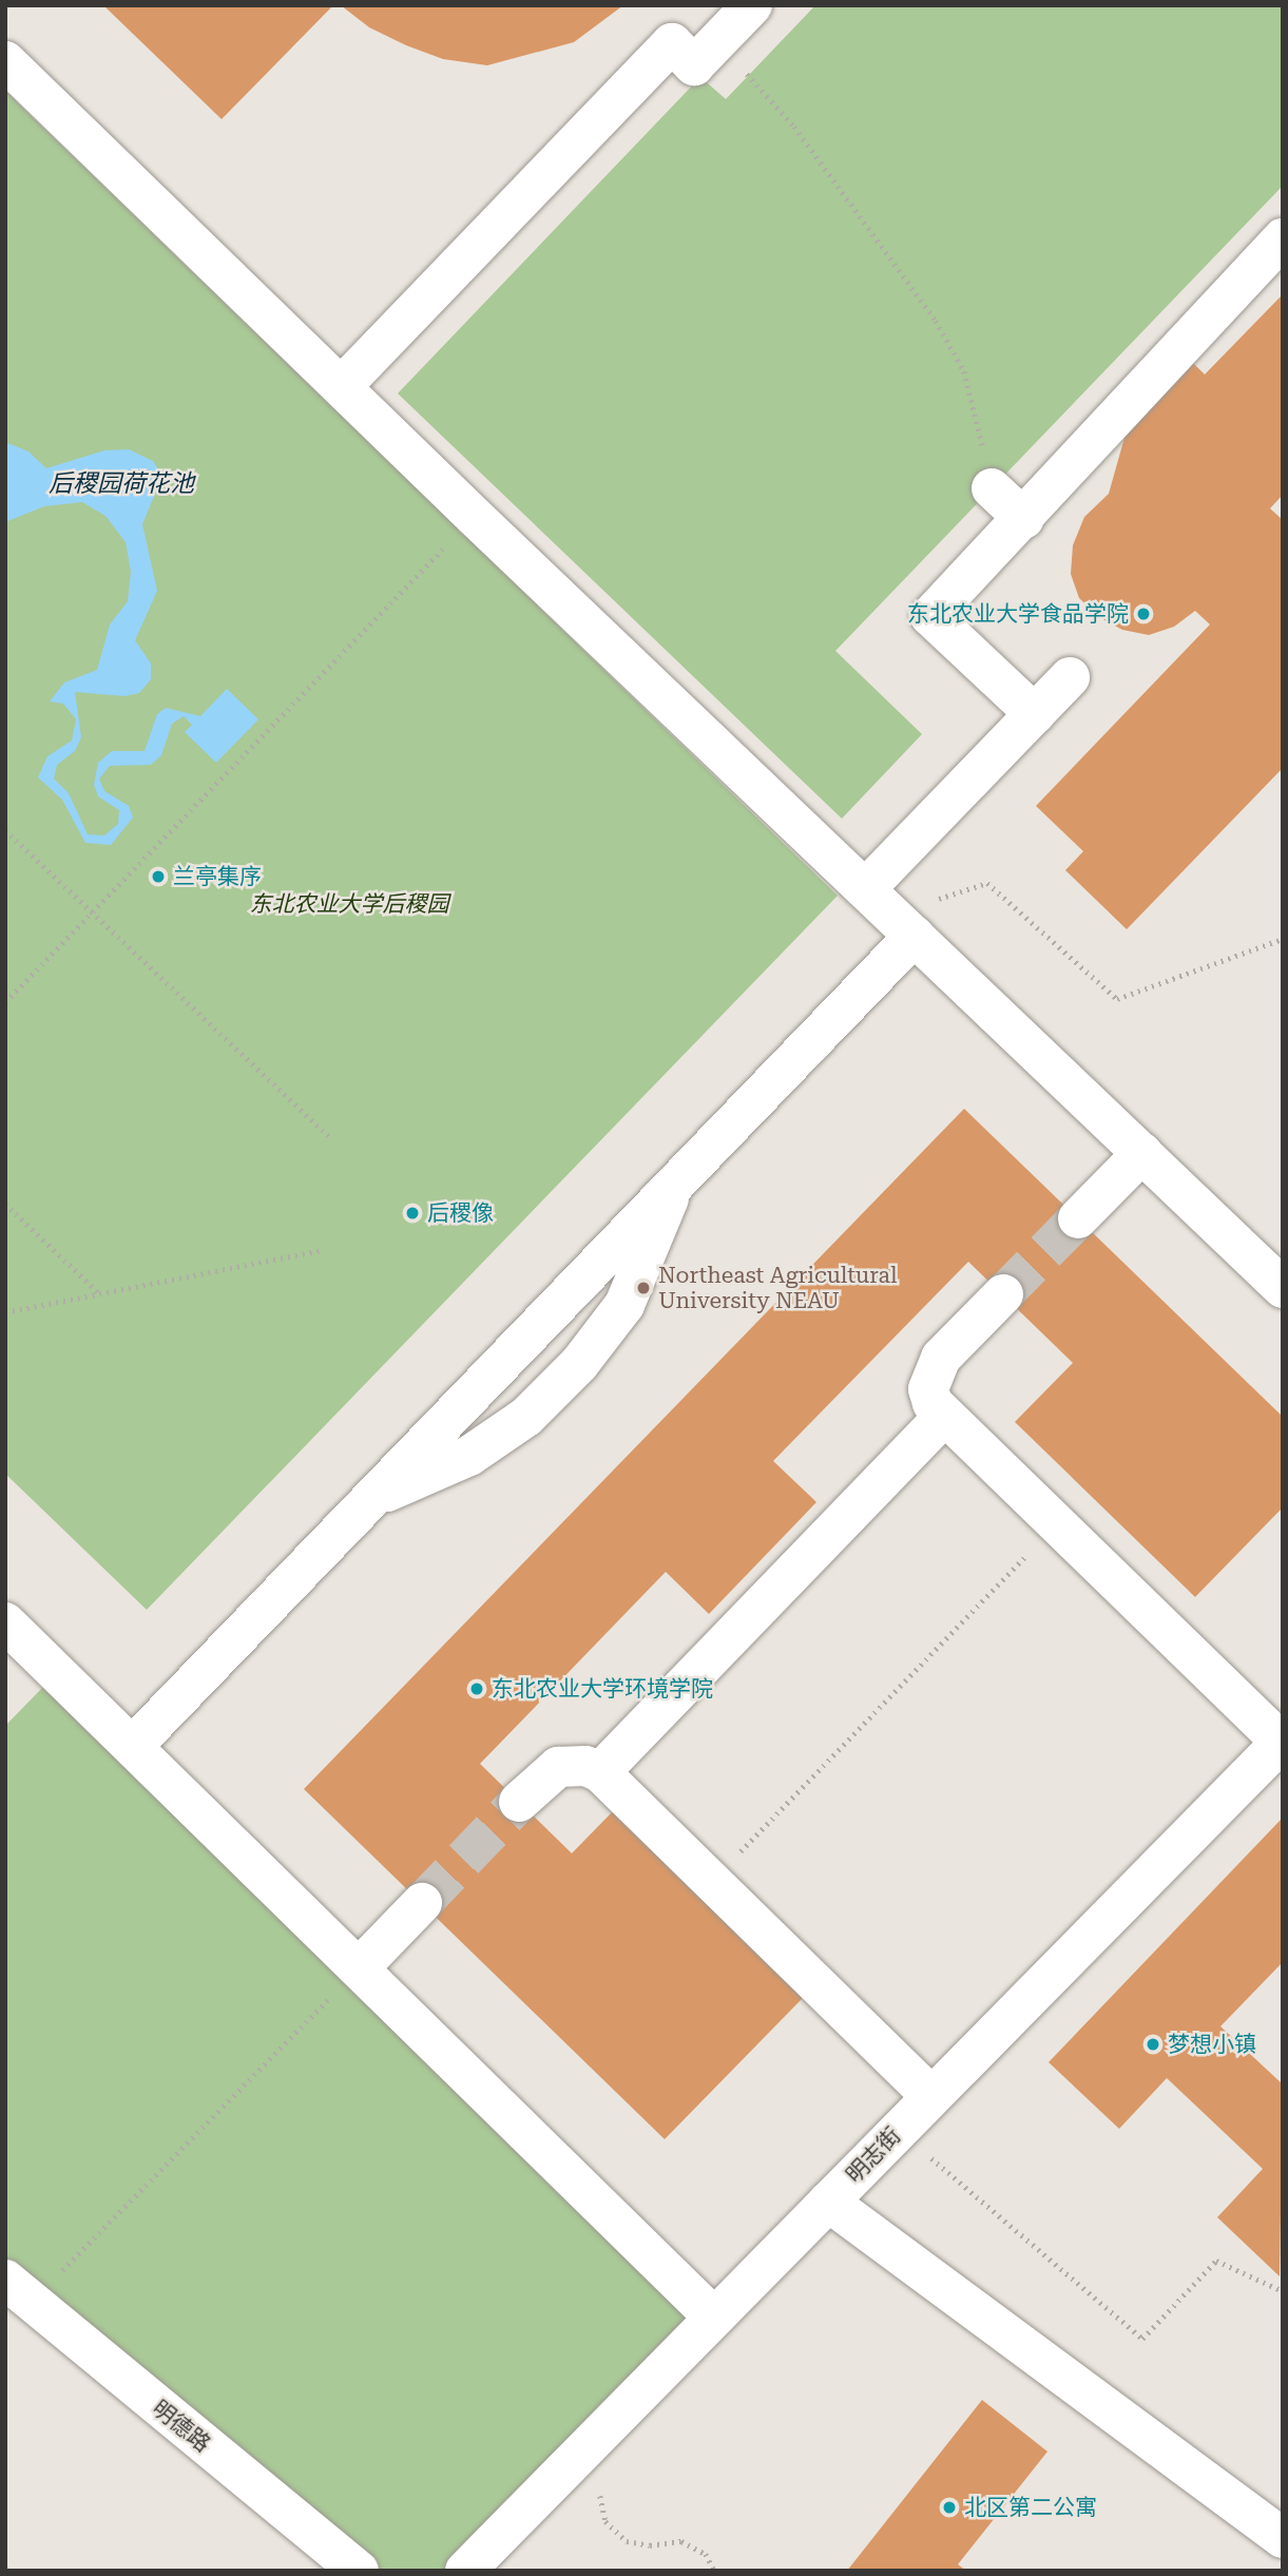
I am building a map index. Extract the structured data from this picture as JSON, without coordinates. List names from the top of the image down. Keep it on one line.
{"streets":{"street":["明志街","明德路"]},"water":["后稷园荷花池"],"parks":["东北农业大学后稷园"],"places":["东北农业大学食品学院","兰亭集序","后稷像","Northeast Agricultural University NEAU","东北农业大学环境学院","梦想小镇","北区第二公寓"]}
